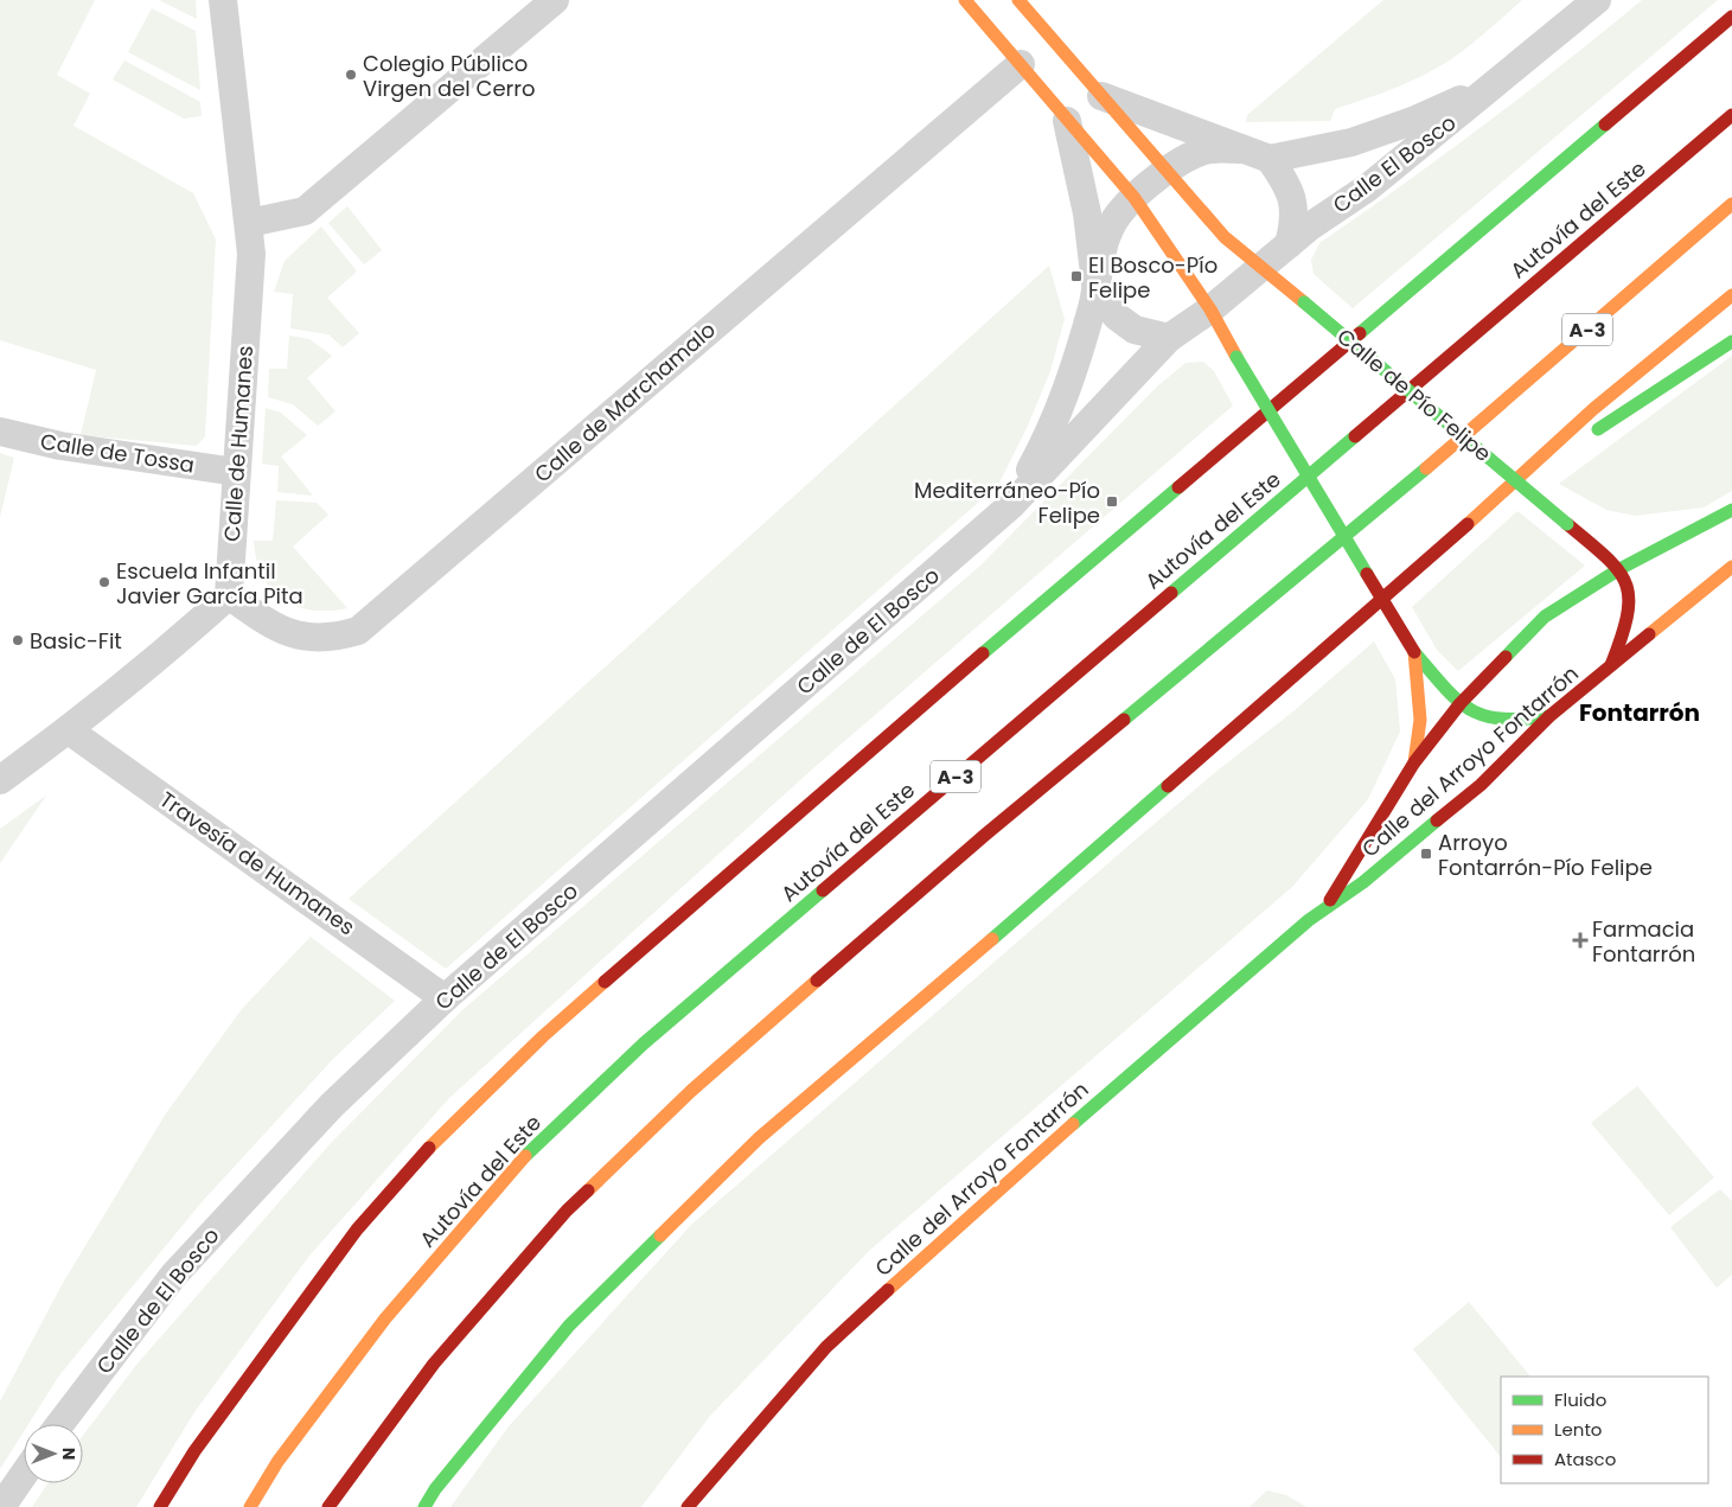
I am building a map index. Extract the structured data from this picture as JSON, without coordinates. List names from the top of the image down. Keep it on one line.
{"streets":{"main road":["Autovía del Este","A-3","Calle de Pío Felipe","Calle del Arroyo Fontarrón"],"street":["Calle El Bosco","Calle de Marchamalo","Calle de Humanes","Calle de Tossa","Calle de El Bosco","Travesía de Humanes"]},"crossings":[["Calle El Bosco","Calle de Pío Felipe"],["Calle de Pío Felipe","Calle de El Bosco"],["Calle de Marchamalo","Calle de Humanes"],["Calle de Humanes","Calle de Tossa"],["Calle de El Bosco","Travesía de Humanes"]],"districts":["Fontarrón"],"places":{"other":["Colegio Público Virgen del Cerro","Escuela Infantil Javier García Pita","Basic-Fit"],"transit":["El Bosco-Pío Felipe","Mediterráneo-Pío Felipe","Arroyo Fontarrón-Pío Felipe"],"health":["Farmacia Fontarrón"]},"legend":["Fluido","Lento","Atasco"],"north":"right"}
